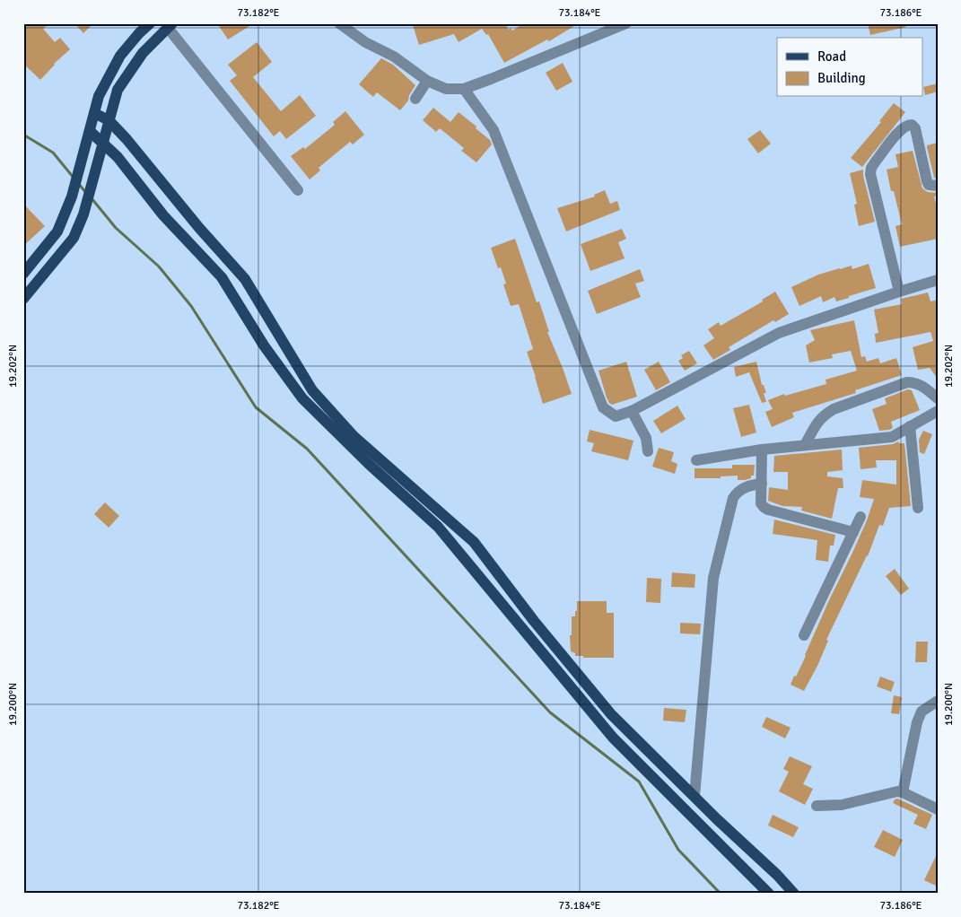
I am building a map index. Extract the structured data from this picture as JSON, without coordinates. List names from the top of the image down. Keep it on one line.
{"legend":["Road","Building"],"coordinates":["73.182°E","73.184°E","73.186°E","19.202°N","19.200°N"]}
